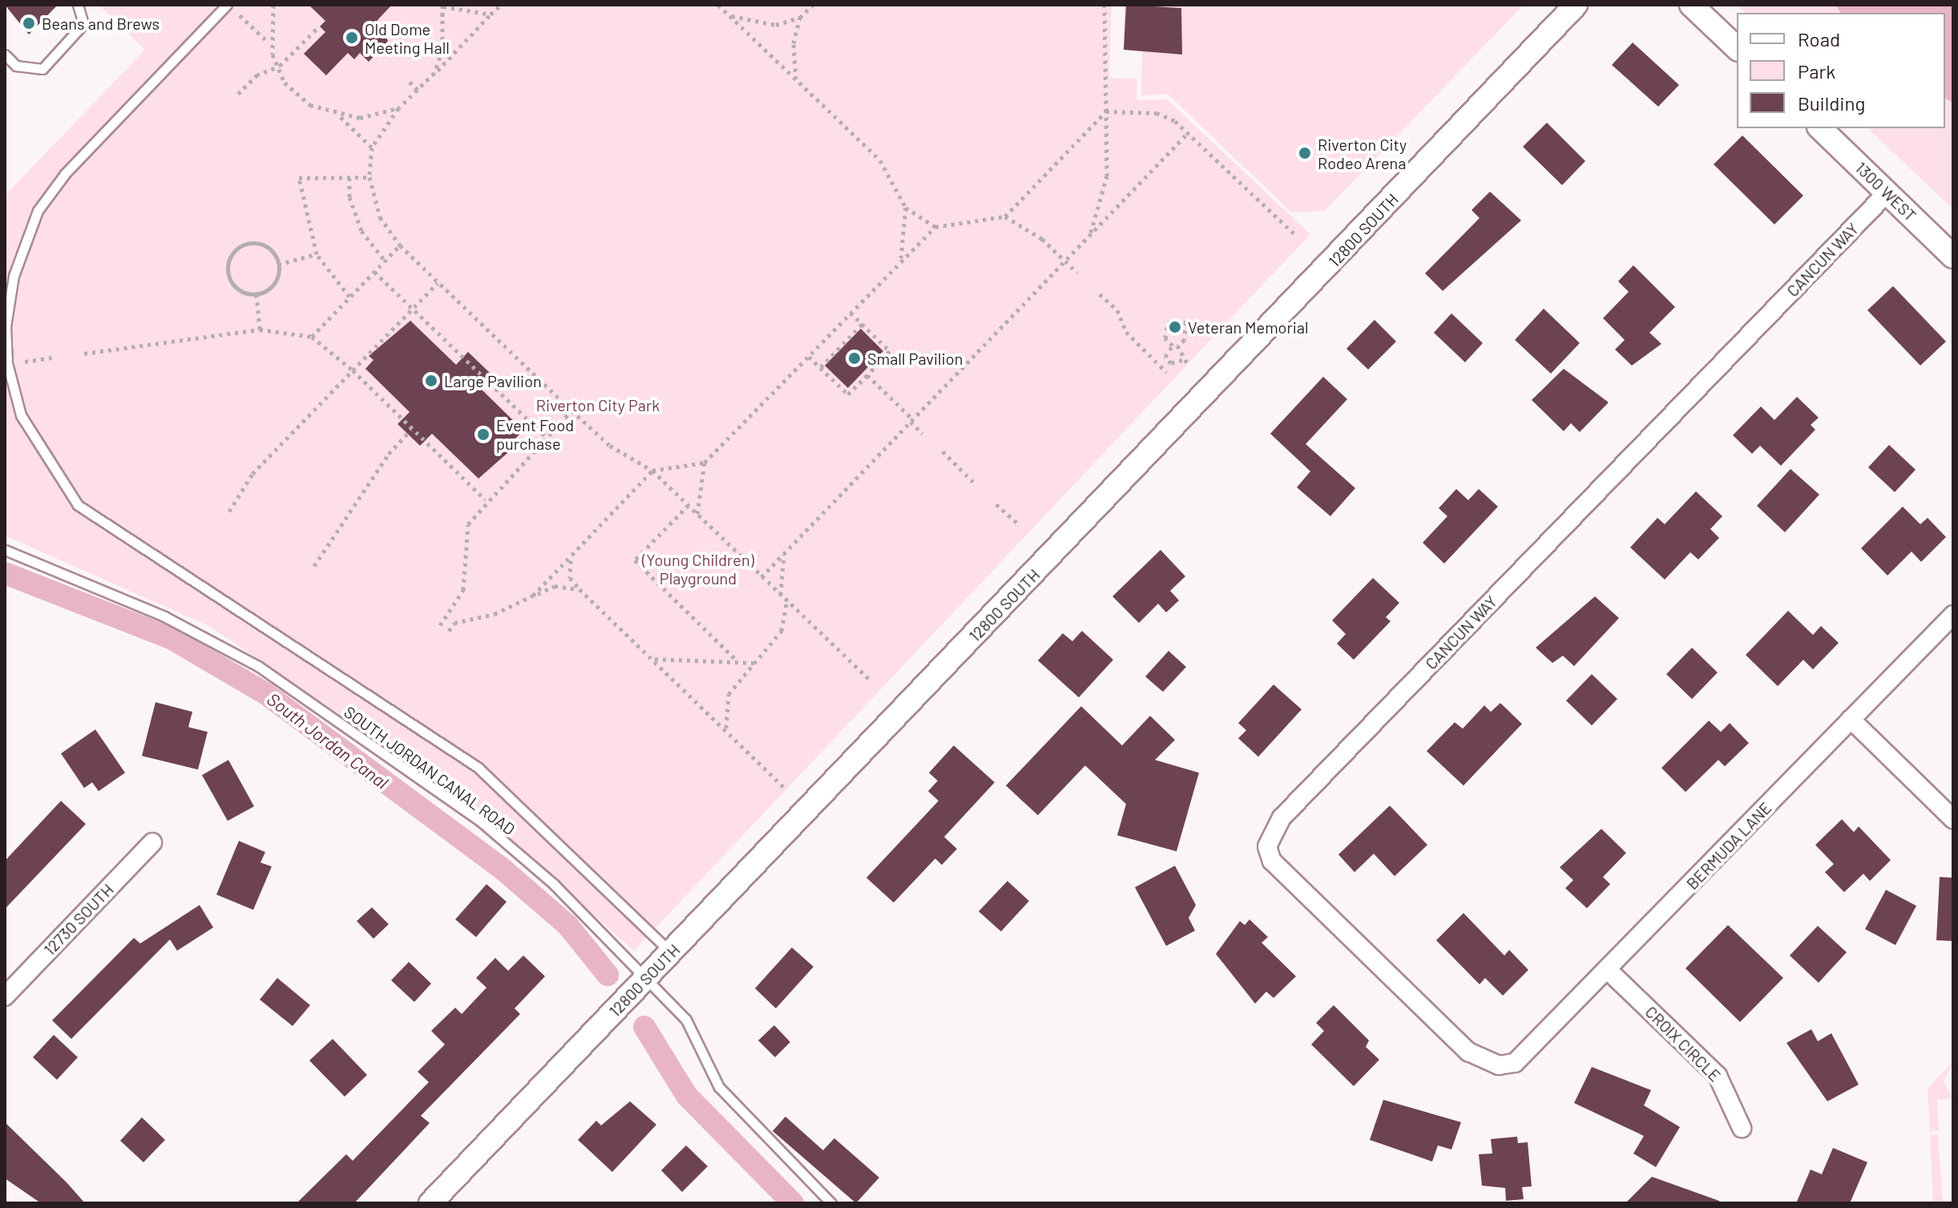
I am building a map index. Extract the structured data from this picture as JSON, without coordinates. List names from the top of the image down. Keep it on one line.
{"streets":{"street":["1300 WEST","12800 SOUTH","CANCUN WAY","BERMUDA LANE","12730 SOUTH","CROIX CIRCLE"],"lane":["SOUTH JORDAN CANAL ROAD"]},"crossings":[["1300 WEST","CANCUN WAY"],["12800 SOUTH","SOUTH JORDAN CANAL ROAD"],["CANCUN WAY","BERMUDA LANE"],["BERMUDA LANE","CROIX CIRCLE"]],"water":["South Jordan Canal"],"parks":["Riverton City Park","(Young Children) Playground"],"places":["Beans and Brews","Old Dome Meeting Hall","Riverton City Rodeo Arena","Veteran Memorial","Small Pavilion","Large Pavilion","Event Food purchase"],"legend":["Road","Park","Building"]}
